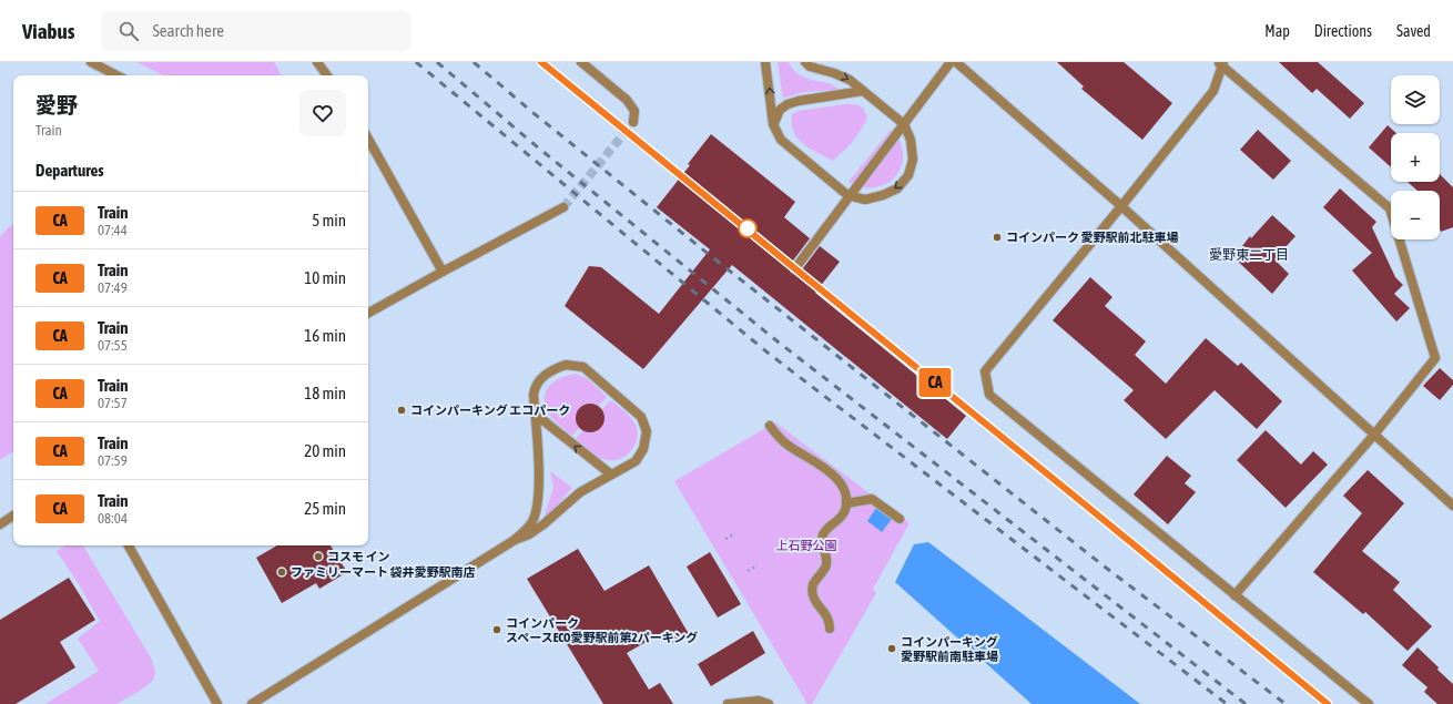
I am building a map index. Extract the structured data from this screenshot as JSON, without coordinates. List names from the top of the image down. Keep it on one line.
{"districts":["愛野東二丁目"],"parks":["上石野公園"],"places":["コインパーク 愛野駅前北駐車場","コインパーキング エコパーク","コスモ イン","ファミリーマート 袋井愛野駅南店","コインパーク スペースECO愛野駅前第2パーキング","コインパーキング 愛野駅前南駐車場"],"page":{"header":"Viabus","search":"Search here","nav":["Map","Directions","Saved"],"on_map":"CA","map_buttons":["+","−"],"heading":[["愛野","Train"],"Departures"],"list":[{"mark":"CA","name":"Train","note":"07:44","value":"5 min"},{"mark":"CA","name":"Train","note":"07:49","value":"10 min"},{"mark":"CA","name":"Train","note":"07:55","value":"16 min"},{"mark":"CA","name":"Train","note":"07:57","value":"18 min"},{"mark":"CA","name":"Train","note":"07:59","value":"20 min"},{"mark":"CA","name":"Train","note":"08:04","value":"25 min"}]}}
